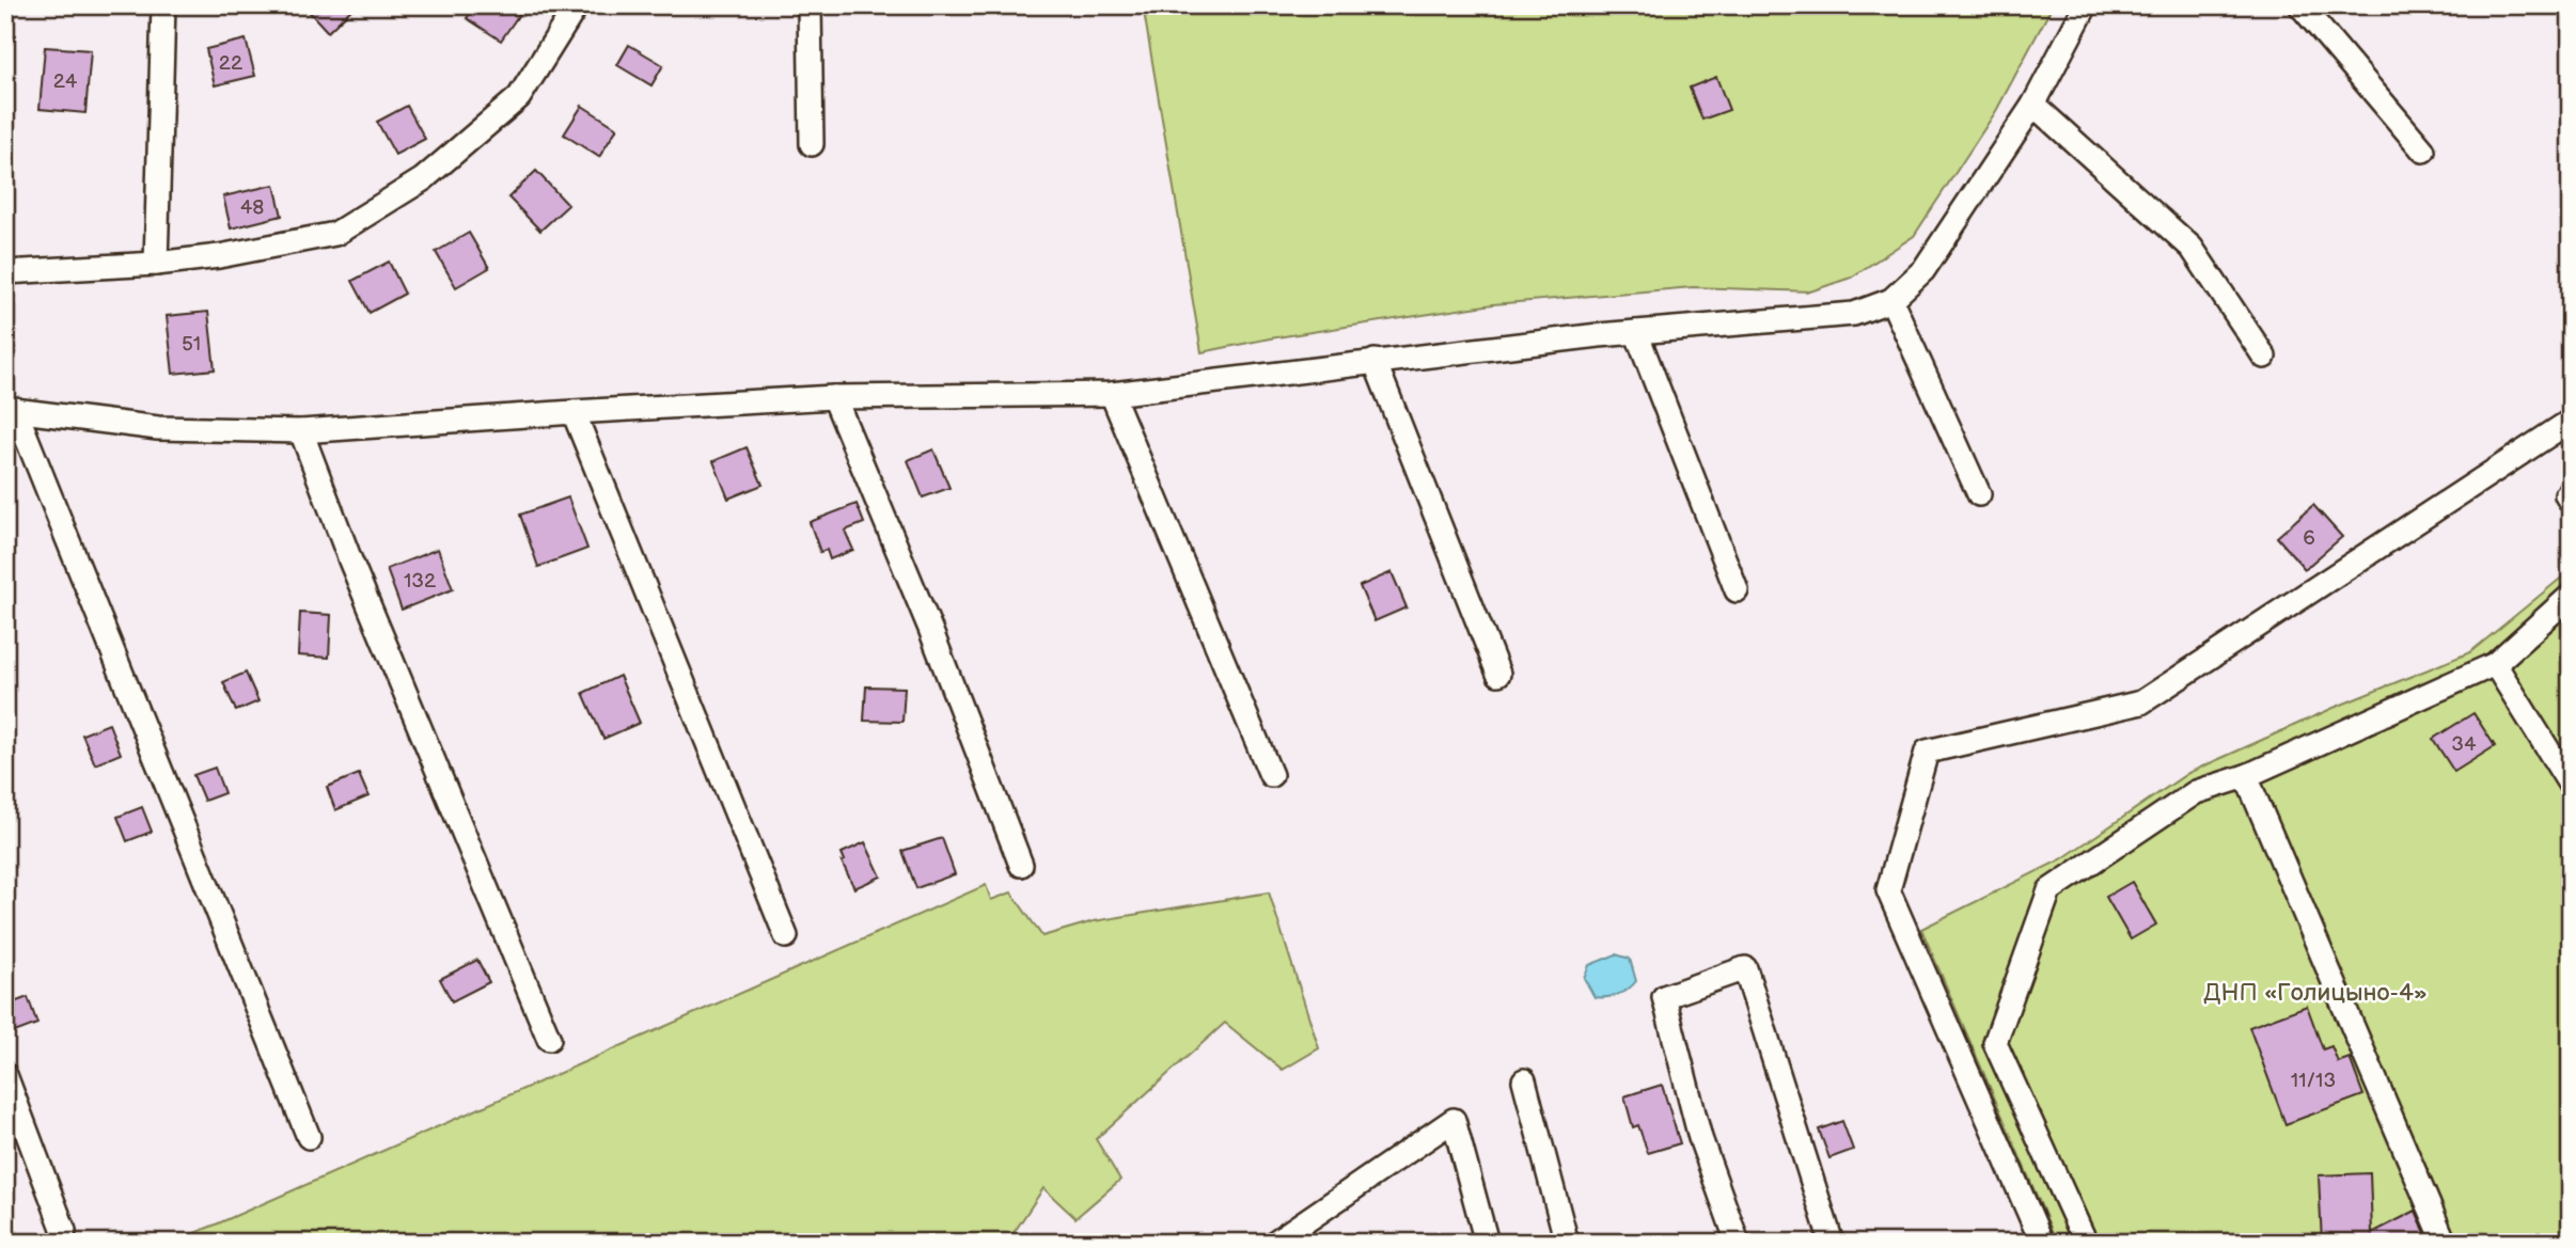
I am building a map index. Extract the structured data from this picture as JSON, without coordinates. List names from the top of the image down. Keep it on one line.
{"parks":["ДНП «Голицыно-4»"],"house_numbers":["22","24","48","51","6","132","34","11/13"]}
